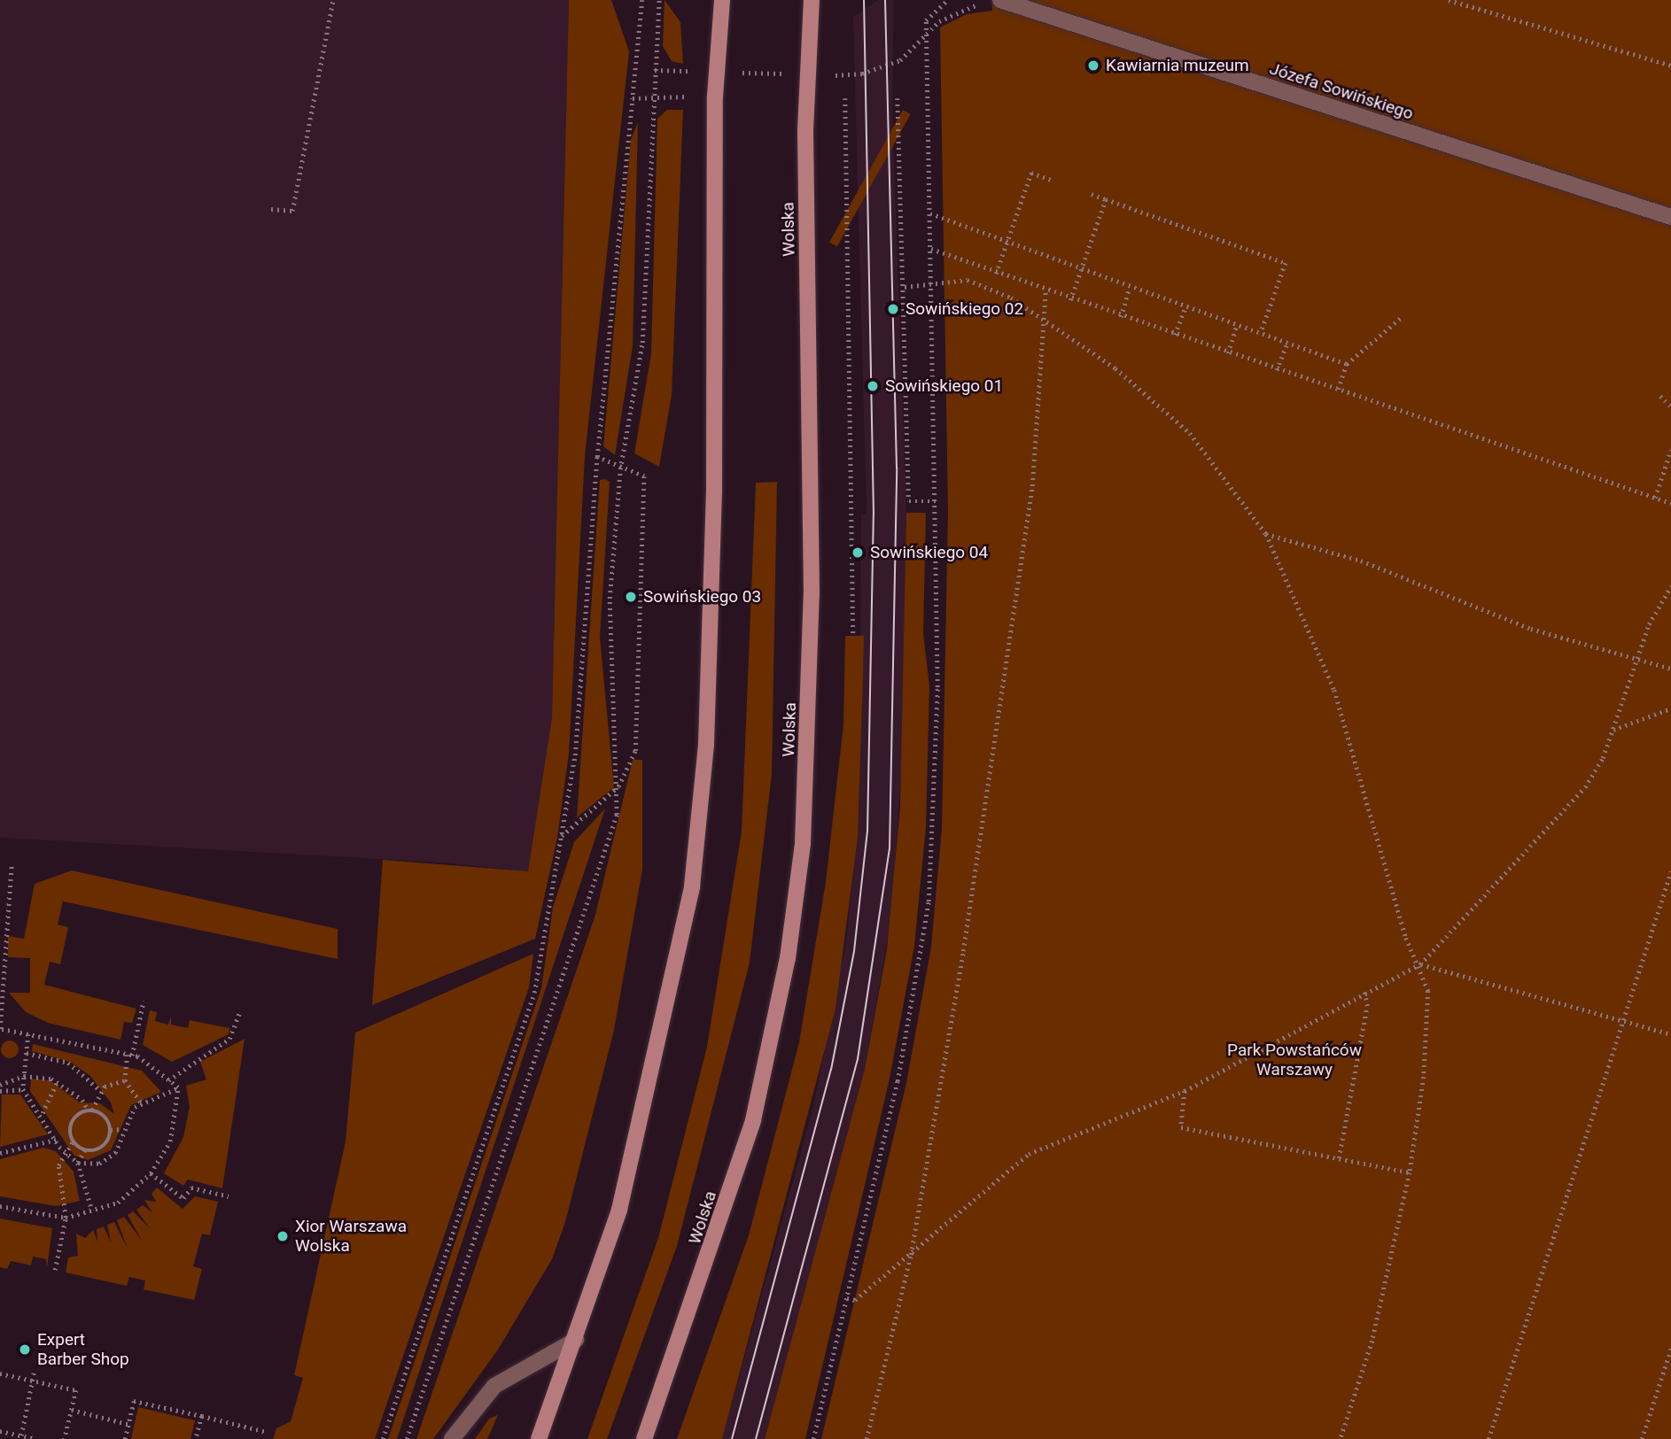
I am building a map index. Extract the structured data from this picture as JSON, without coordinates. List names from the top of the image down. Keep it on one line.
{"streets":{"main road":["Wolska"],"street":["Józefa Sowińskiego"]},"parks":["Park Powstańców Warszawy"],"places":["Kawiarnia muzeum","Sowińskiego 02","Sowińskiego 01","Sowińskiego 04","Sowińskiego 03","Xior Warszawa Wolska","Expert Barber Shop"]}
